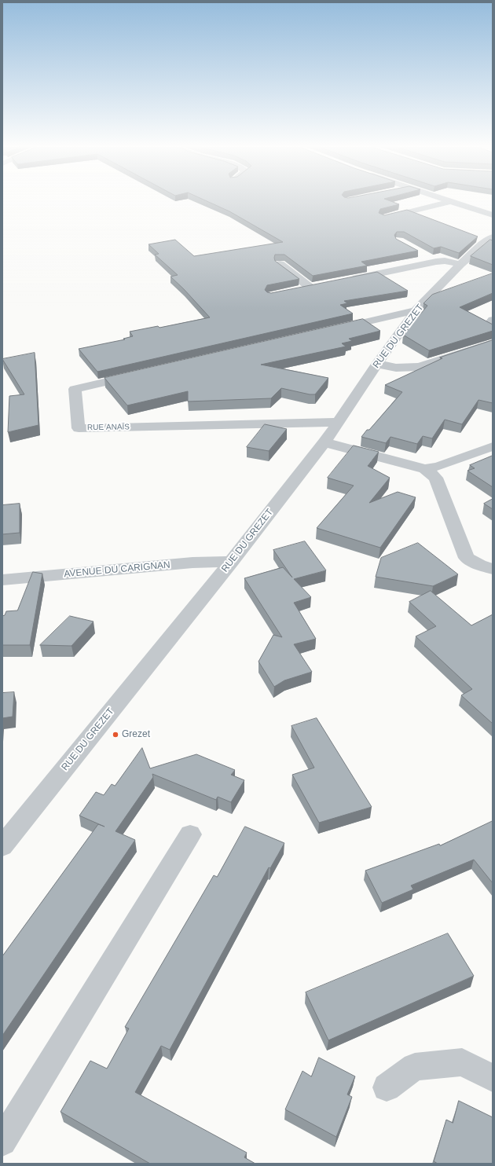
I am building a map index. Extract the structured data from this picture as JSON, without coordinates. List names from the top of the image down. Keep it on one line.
{"streets":{"street":["RUE DU GREZET","RUE ANAÏS","AVENUE DU CARIGNAN"]},"crossings":[["RUE DU GREZET","RUE ANAÏS"],["RUE DU GREZET","AVENUE DU CARIGNAN"]],"places":["Grezet"]}
